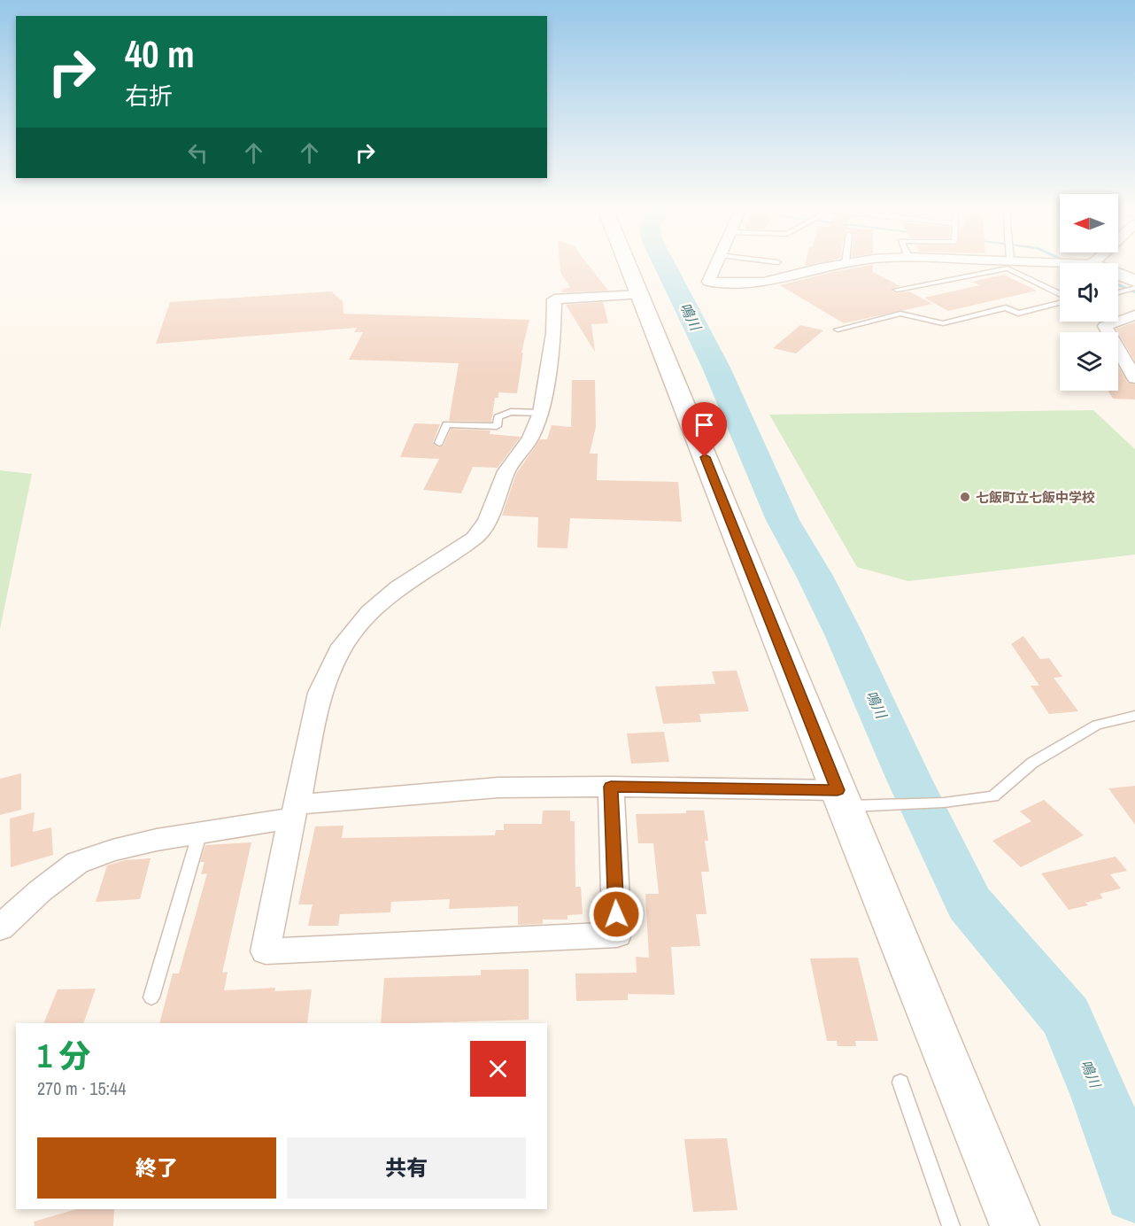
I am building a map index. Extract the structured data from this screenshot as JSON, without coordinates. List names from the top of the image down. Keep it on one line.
{"water":["鳴川"],"places":["七飯町立七飯中学校"],"north":"left","page":{"turn":["40 m","右折"],"heading":["1 分","270 m · 15:44"],"buttons":["終了","共有"]}}
